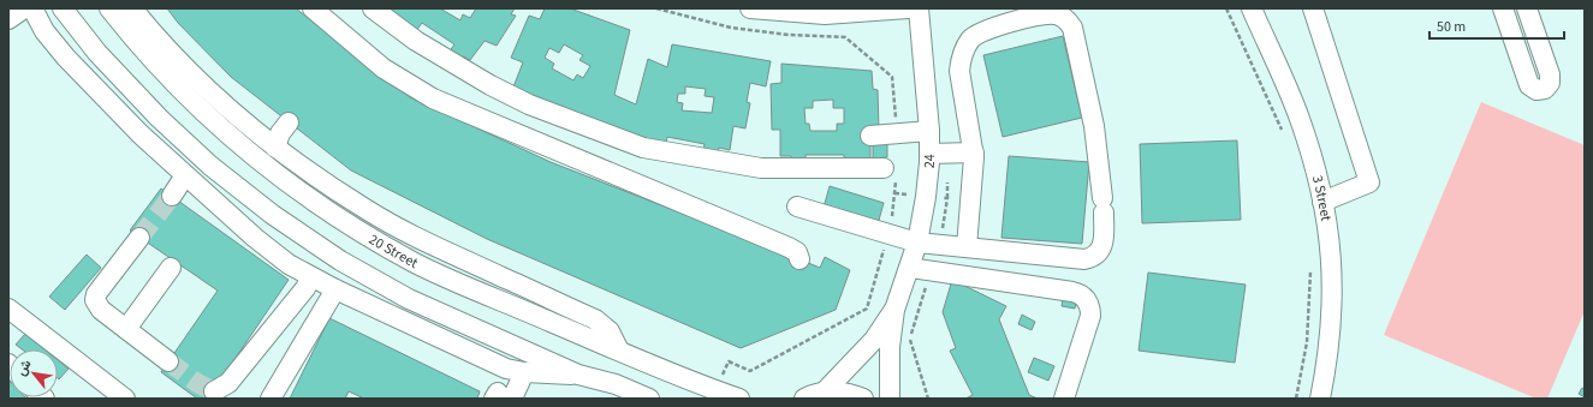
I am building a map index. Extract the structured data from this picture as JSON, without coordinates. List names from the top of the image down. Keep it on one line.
{"streets":{"street":["24","3 Street","20 Street"]},"scale_bar":"50 m","north":"top left"}
